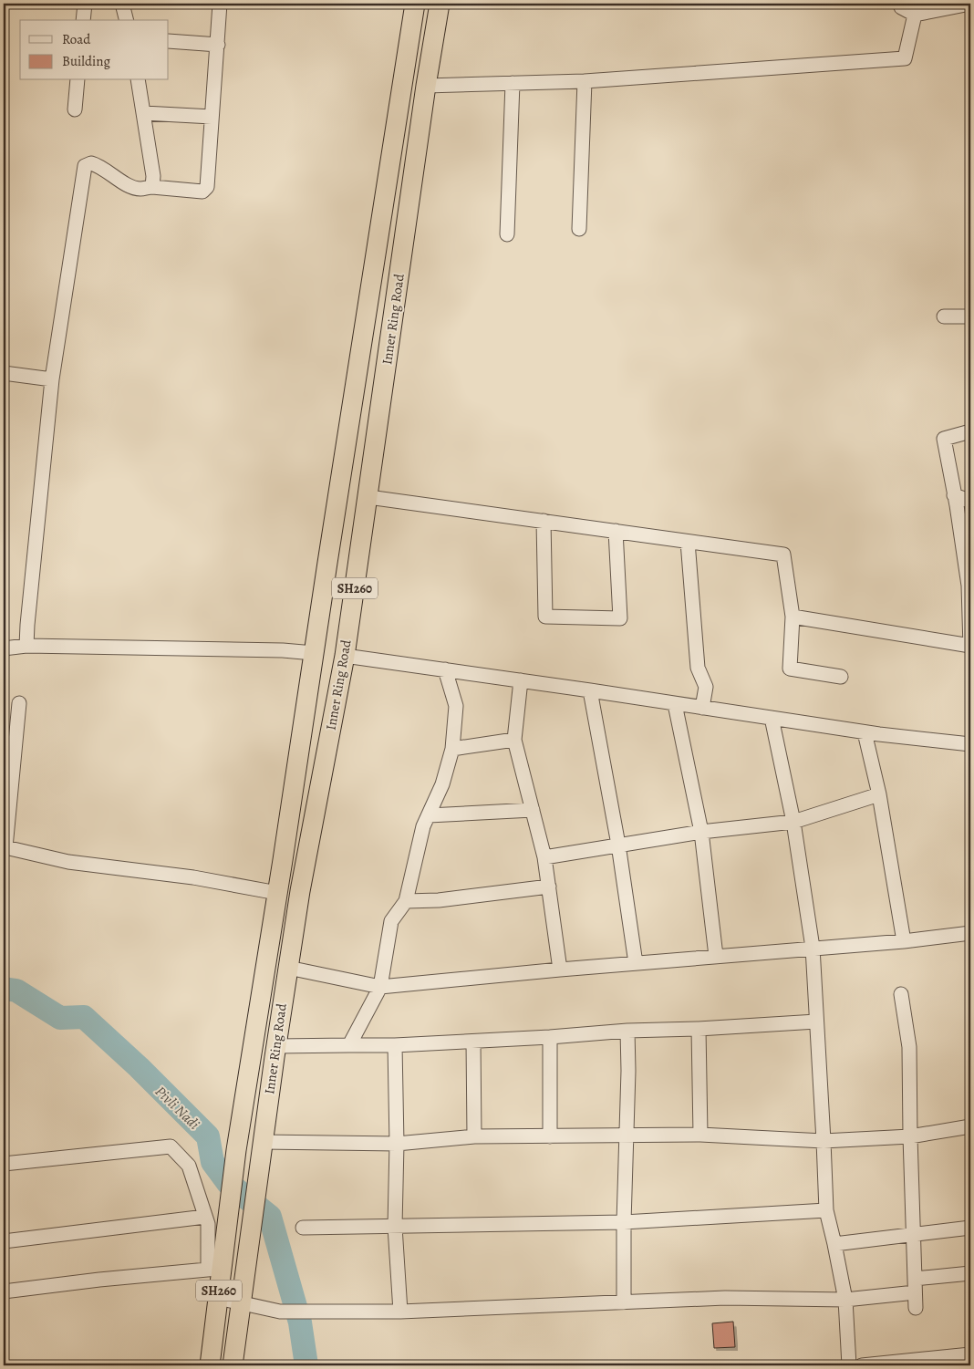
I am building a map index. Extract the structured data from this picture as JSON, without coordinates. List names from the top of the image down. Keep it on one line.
{"streets":{"highway":["Inner Ring Road","SH260"]},"water":["Pivli Nadi"],"legend":["Road","Building"]}
